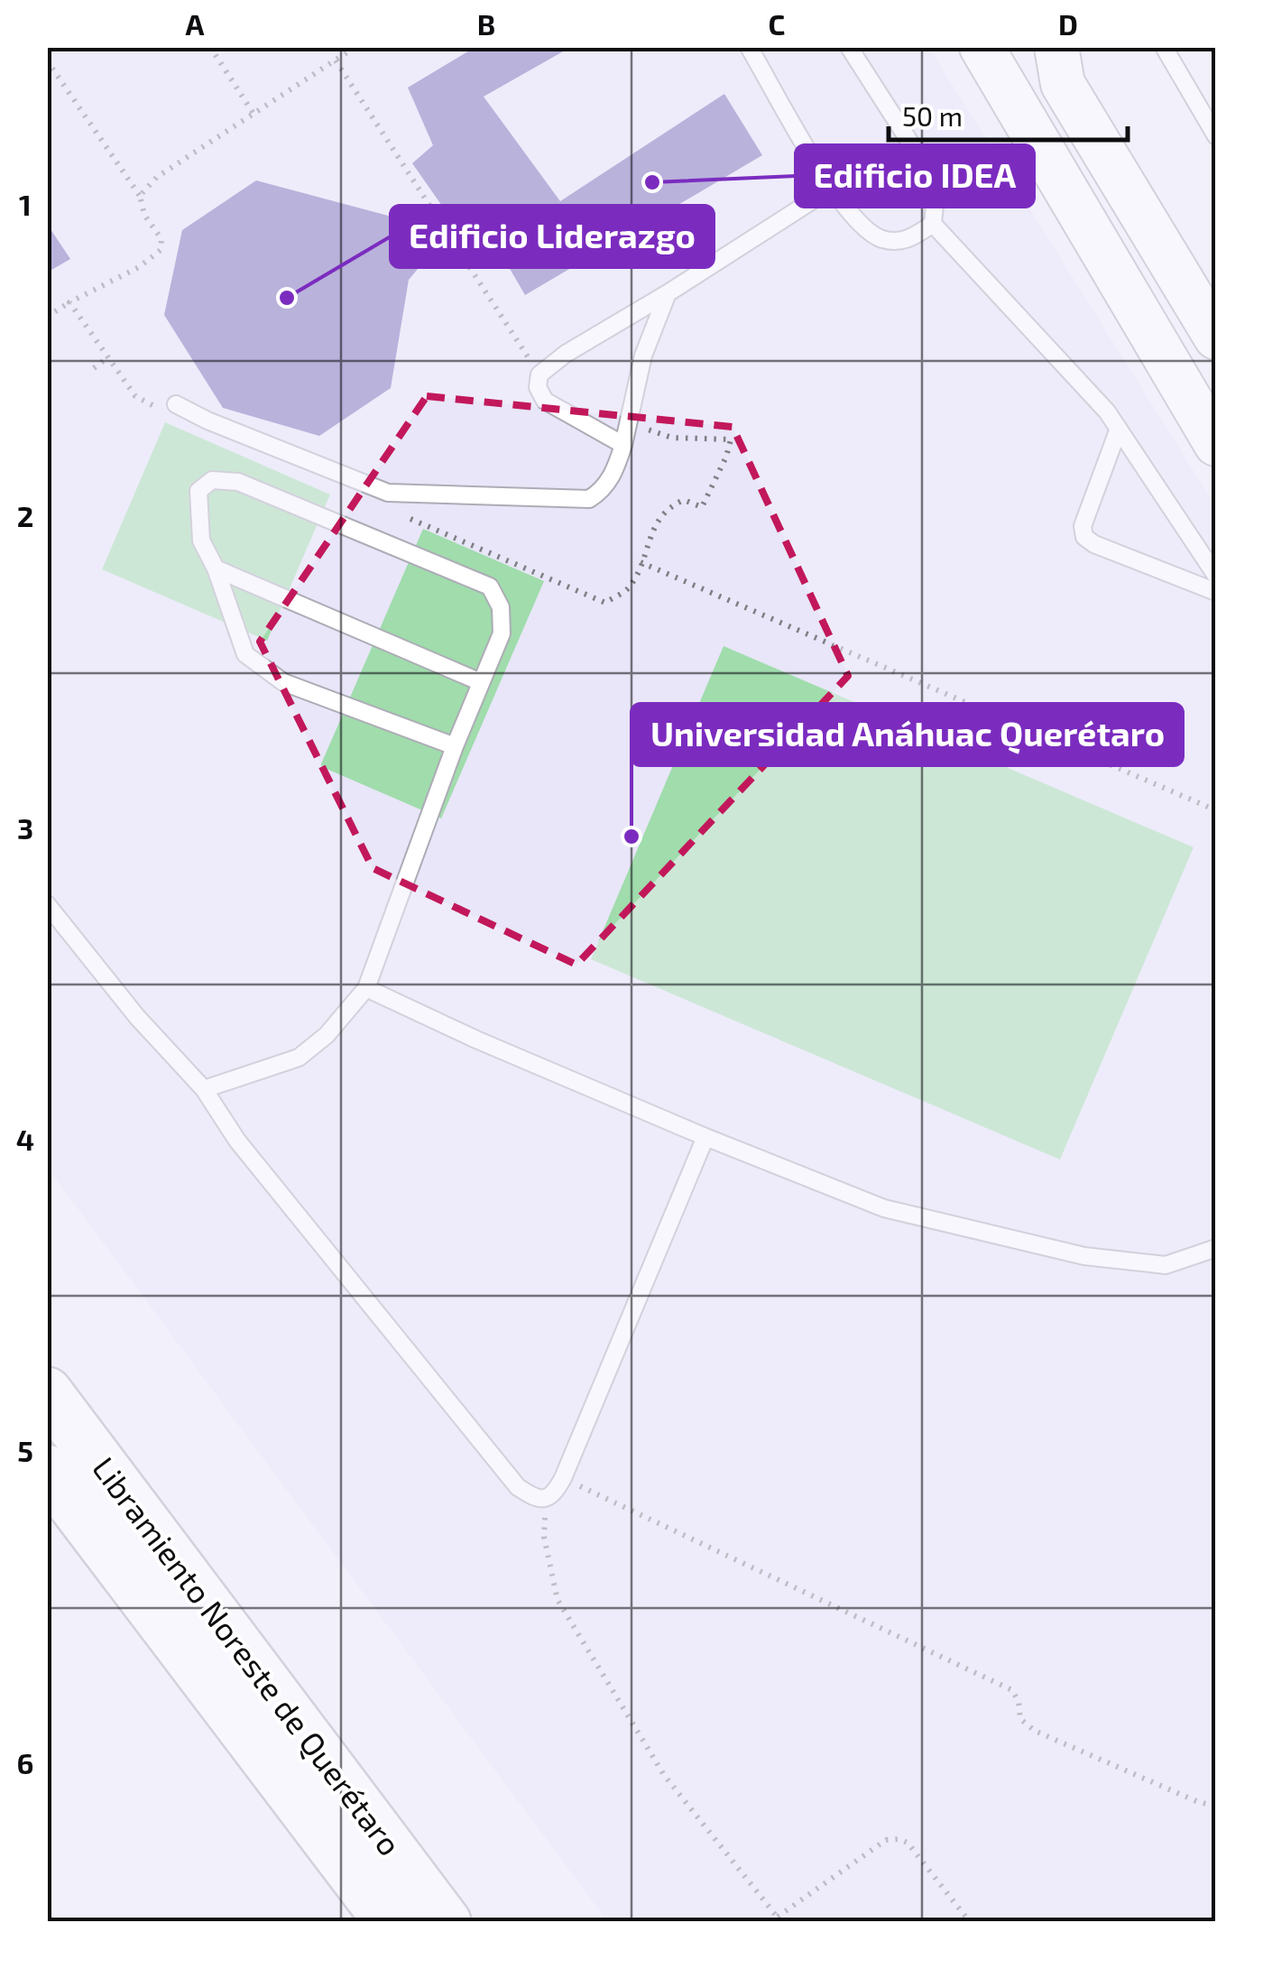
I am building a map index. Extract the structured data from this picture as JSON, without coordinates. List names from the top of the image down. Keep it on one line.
{"streets":{"highway":["Libramiento Noreste de Querétaro"]},"places":["Edificio IDEA","Edificio Liderazgo","Universidad Anáhuac Querétaro"],"scale_bar":"50 m","grid":{"columns":["A","B","C","D"],"rows":["1","2","3","4","5","6"]}}
